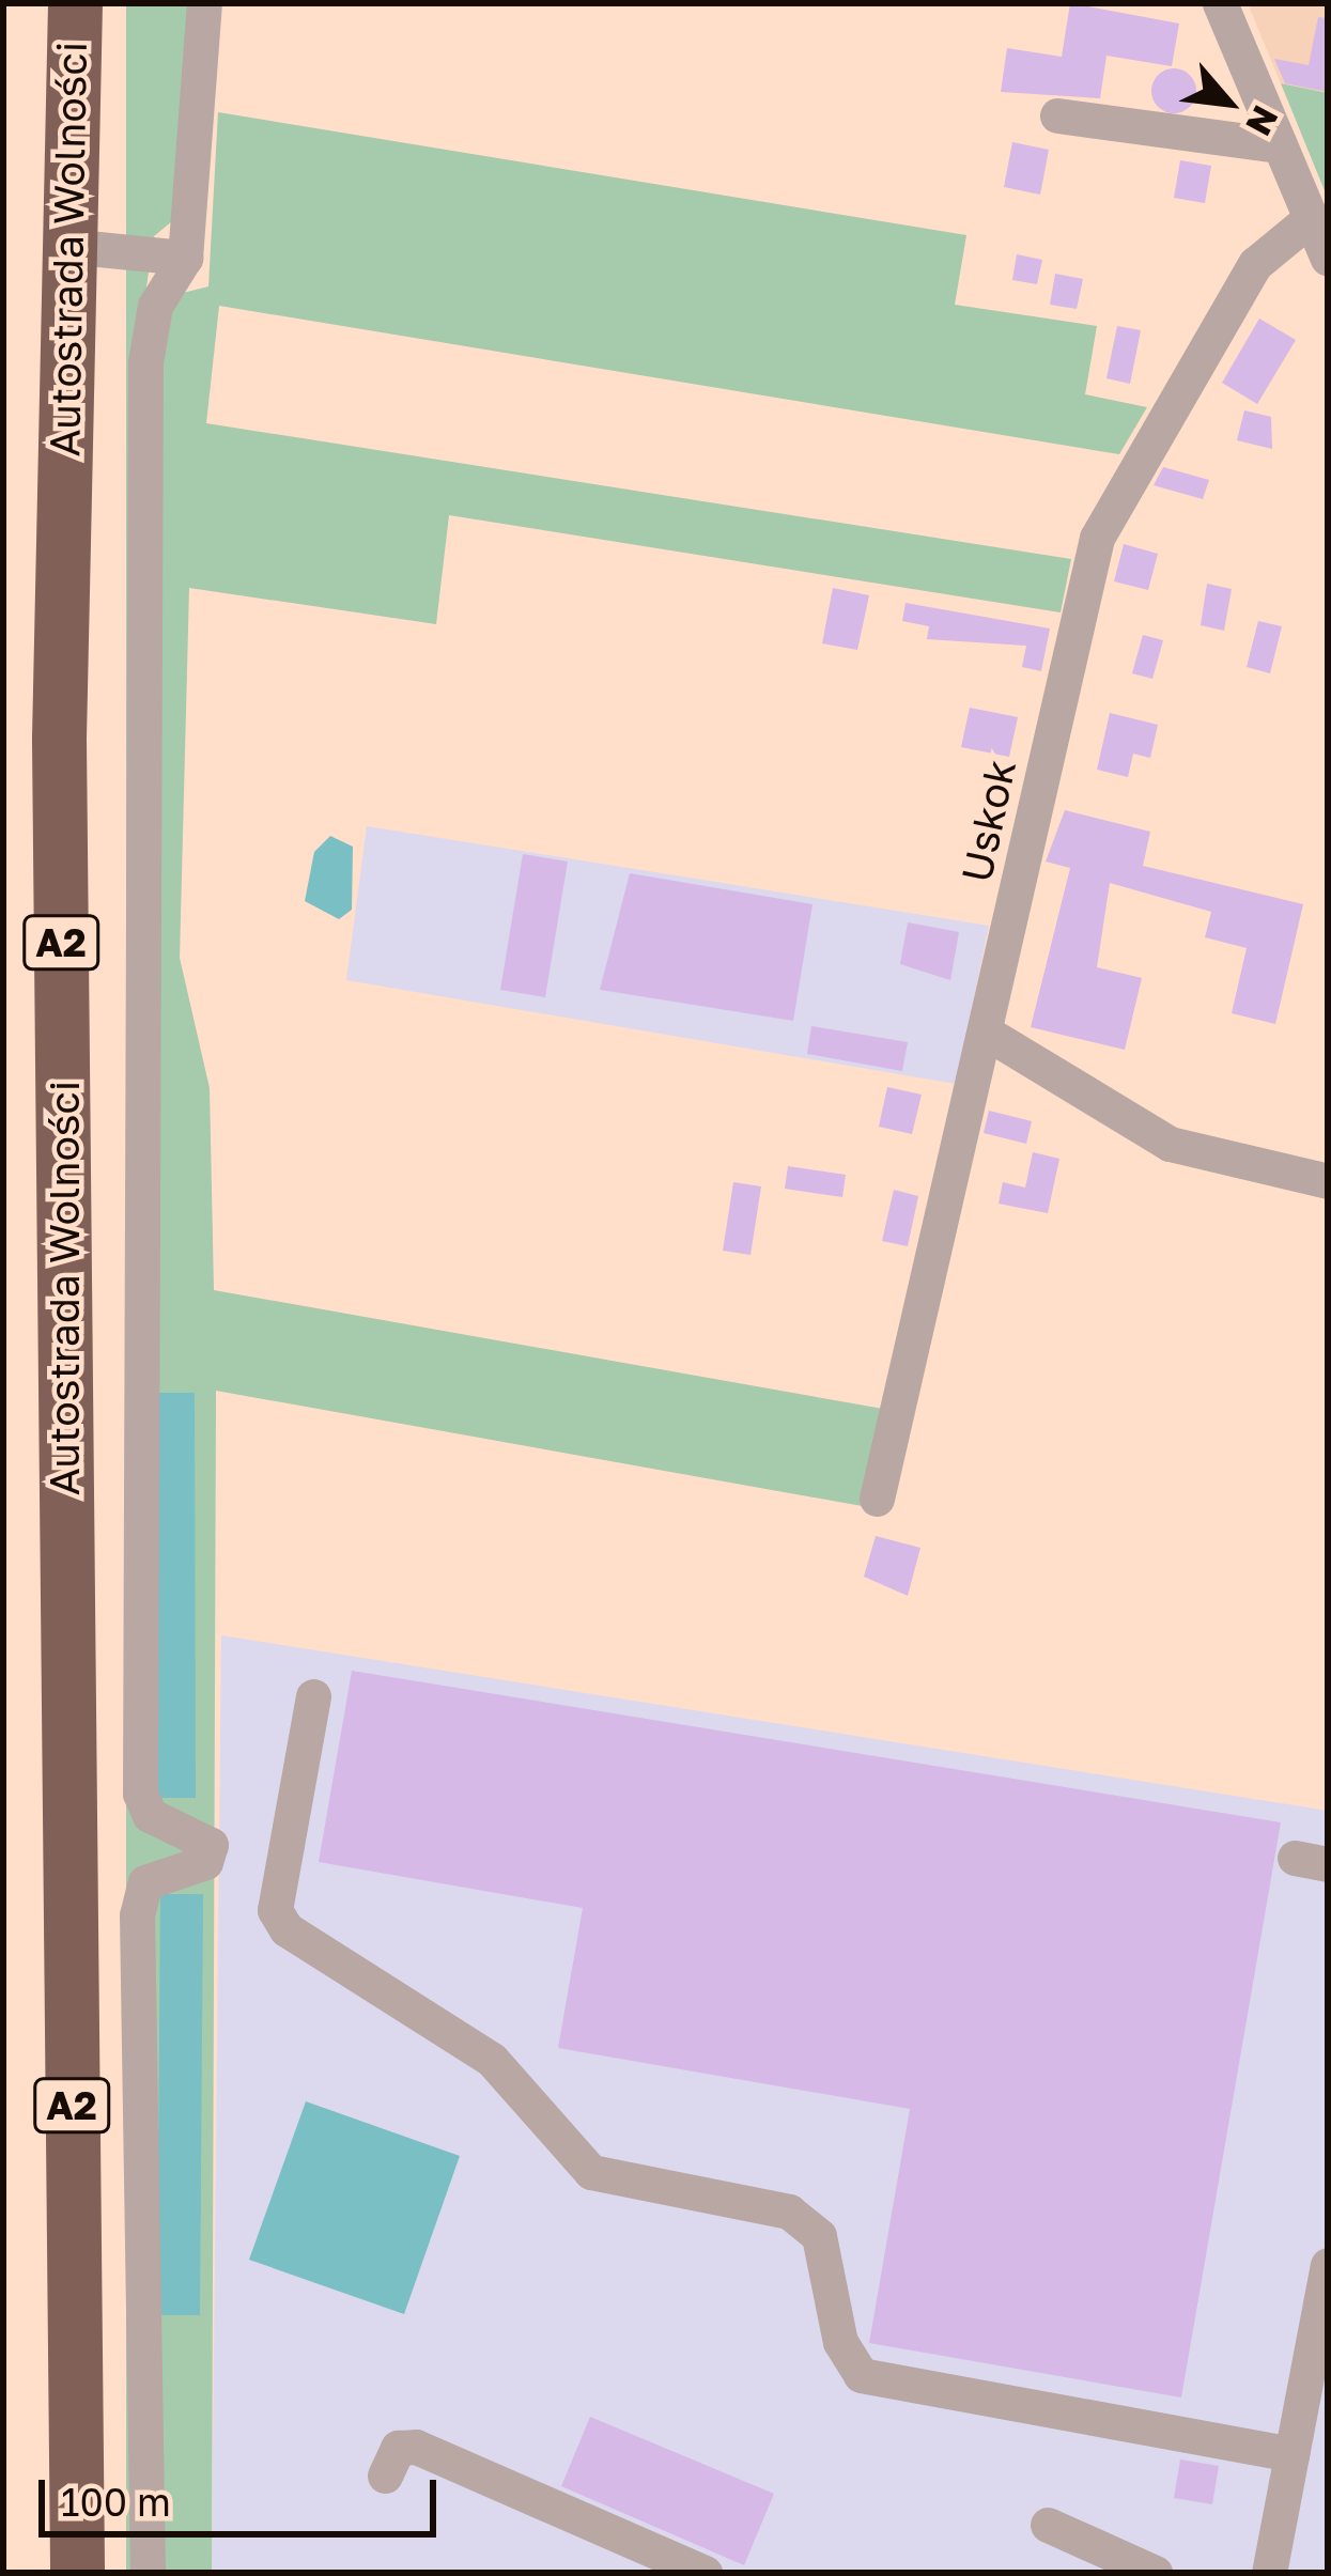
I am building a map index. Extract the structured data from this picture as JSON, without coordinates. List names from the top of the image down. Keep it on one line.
{"streets":{"highway":["Autostrada Wolności","A2"],"street":["Uskok"]},"scale_bar":"100 m","north":"bottom right"}
